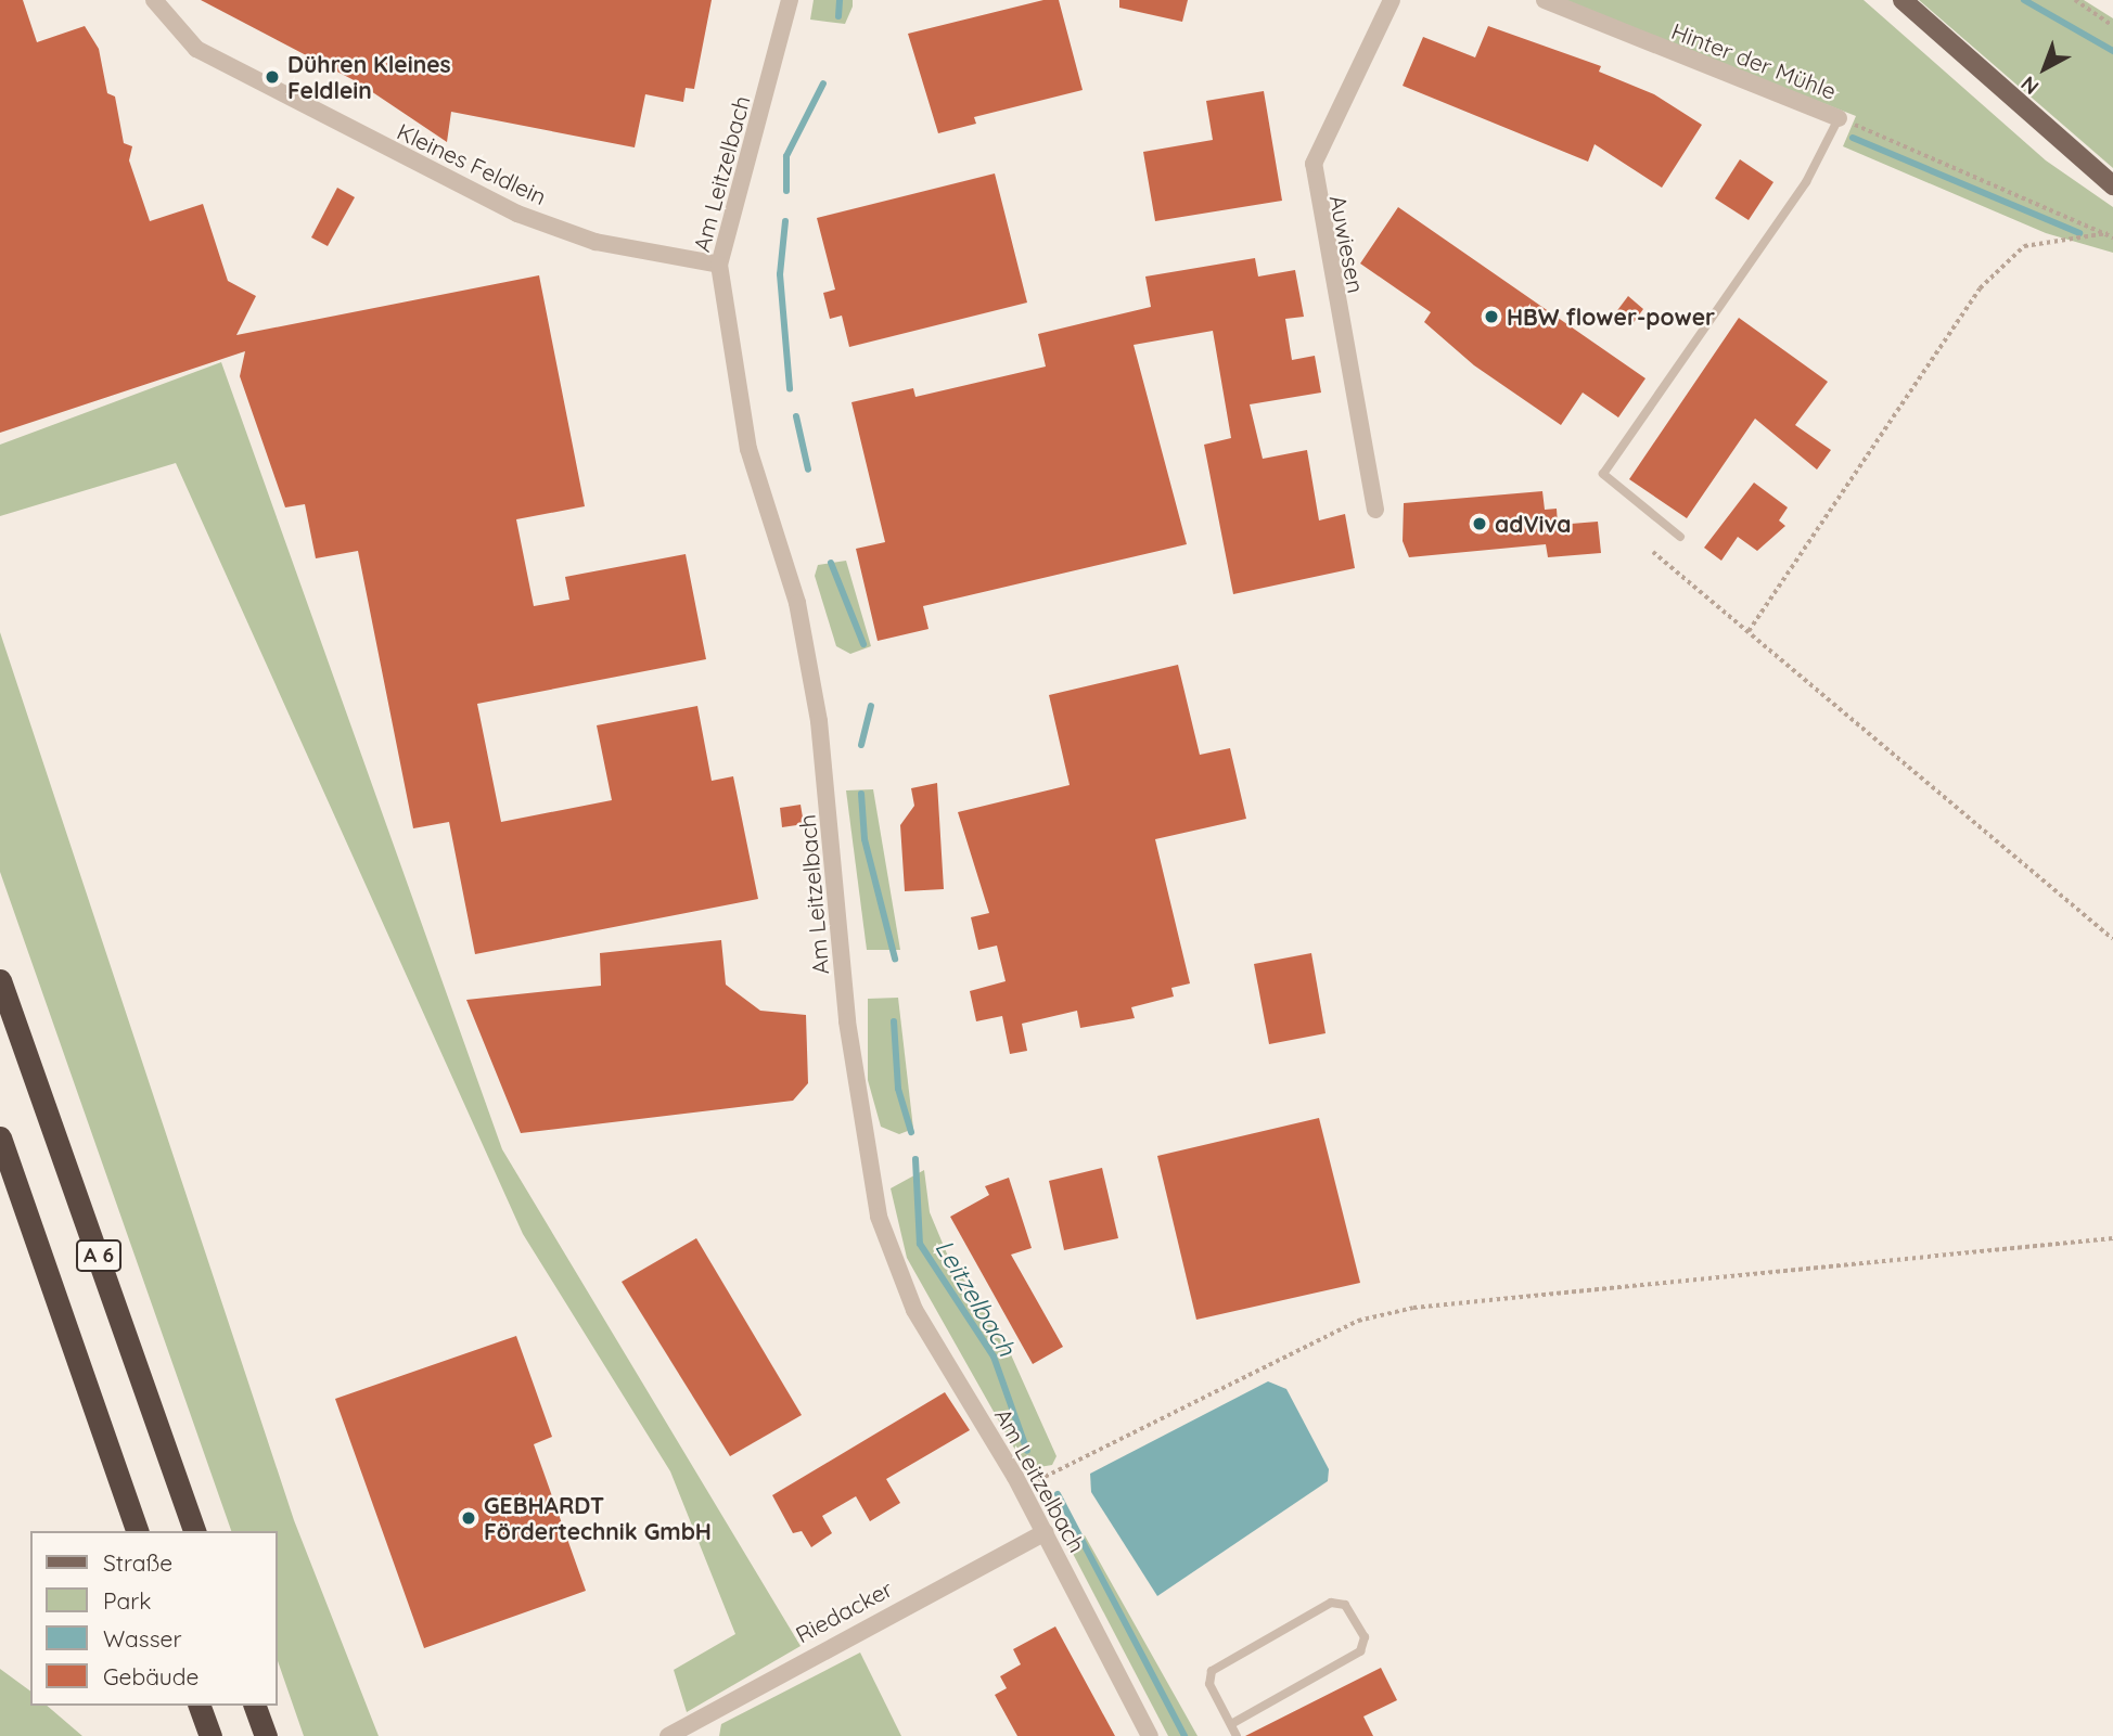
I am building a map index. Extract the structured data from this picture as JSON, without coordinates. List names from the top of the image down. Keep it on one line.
{"streets":{"highway":["A 6"],"street":["Hinter der Mühle","Kleines Feldlein","Am Leitzelbach","Auwiesen","Riedacker"]},"crossings":[["Kleines Feldlein","Am Leitzelbach"],["Am Leitzelbach","Riedacker"]],"water":["Leitzelbach"],"places":["Dühren Kleines Feldlein","HBW flower-power","adViva","GEBHARDT Fördertechnik GmbH"],"legend":["Straße","Park","Wasser","Gebäude"],"north":"bottom left"}
